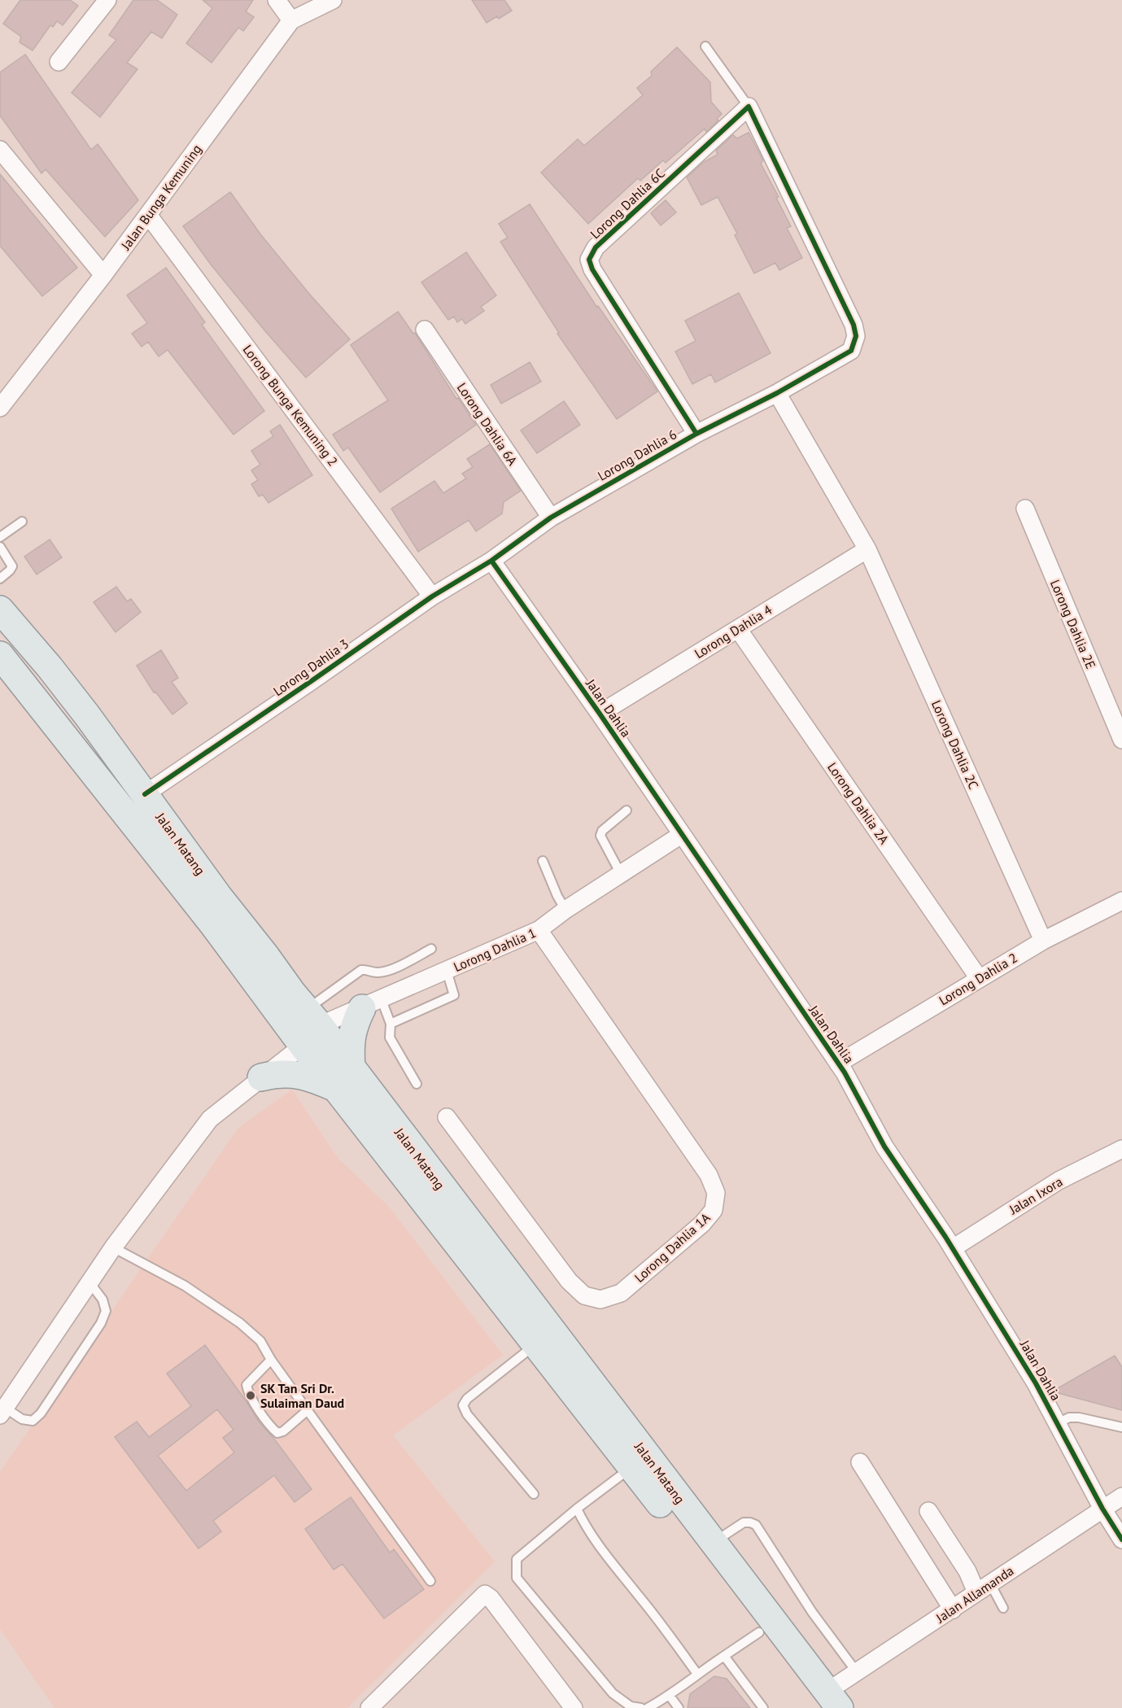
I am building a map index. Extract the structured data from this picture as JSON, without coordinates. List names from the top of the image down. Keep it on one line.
{"streets":{"main road":["Jalan Matang"],"street":["Jalan Bunga Kemuning","Lorong Dahlia 6C","Lorong Bunga Kemuning 2","Lorong Dahlia 6A","Lorong Dahlia 6","Lorong Dahlia 2E","Lorong Dahlia 4","Lorong Dahlia 3","Jalan Dahlia","Lorong Dahlia 2C","Lorong Dahlia 2A","Lorong Dahlia 1","Lorong Dahlia 2","Jalan Ixora","Lorong Dahlia 1A","Jalan Allamanda"]},"crossings":[["Jalan Bunga Kemuning","Lorong Bunga Kemuning 2"],["Lorong Dahlia 6C","Lorong Dahlia 6"],["Lorong Bunga Kemuning 2","Lorong Dahlia 3"],["Lorong Dahlia 6A","Lorong Dahlia 6"],["Lorong Dahlia 6","Lorong Dahlia 3"],["Lorong Dahlia 6","Jalan Dahlia"],["Lorong Dahlia 6","Lorong Dahlia 2C"],["Lorong Dahlia 4","Jalan Dahlia"],["Lorong Dahlia 4","Lorong Dahlia 2C"],["Lorong Dahlia 4","Lorong Dahlia 2A"],["Lorong Dahlia 3","Jalan Dahlia"],["Lorong Dahlia 3","Jalan Matang"],["Jalan Dahlia","Lorong Dahlia 1"],["Jalan Dahlia","Lorong Dahlia 2"],["Jalan Dahlia","Jalan Ixora"],["Jalan Dahlia","Jalan Allamanda"],["Lorong Dahlia 2C","Lorong Dahlia 2"],["Lorong Dahlia 2A","Lorong Dahlia 2"],["Jalan Matang","Lorong Dahlia 1"],["Jalan Matang","Jalan Allamanda"],["Lorong Dahlia 1","Lorong Dahlia 1A"]],"places":["SK Tan Sri Dr. Sulaiman Daud"]}
